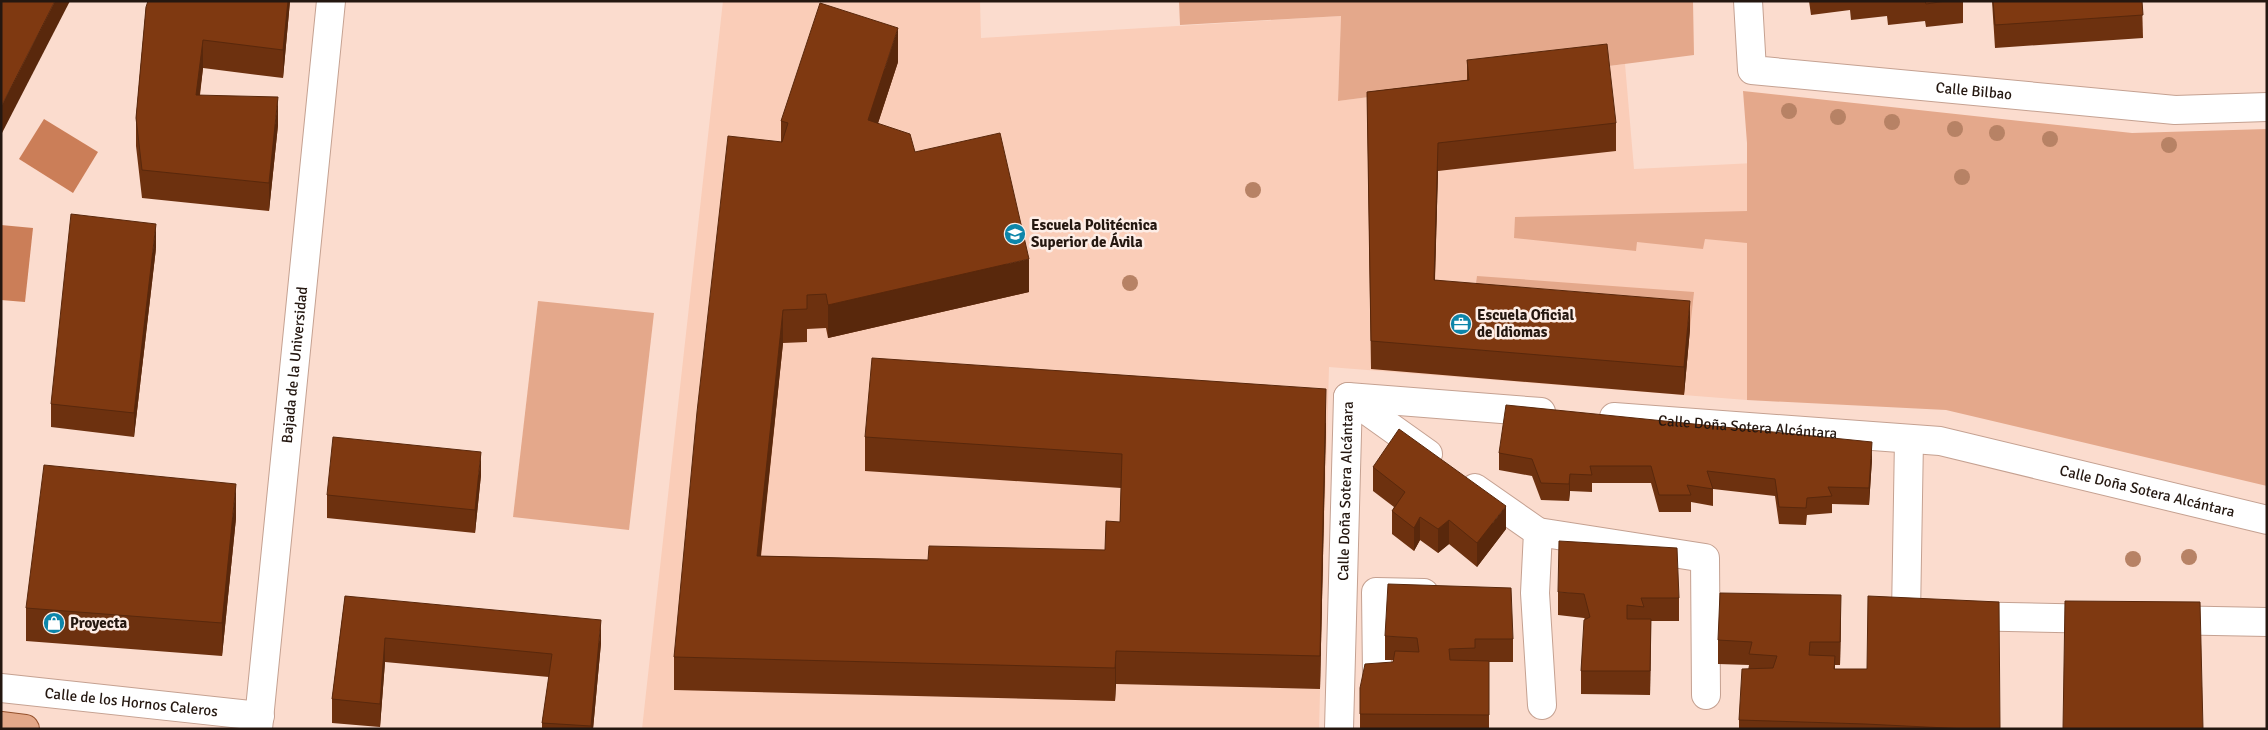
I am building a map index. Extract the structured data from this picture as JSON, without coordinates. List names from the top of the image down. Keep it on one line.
{"streets":{"street":["Calle Bilbao","Bajada de la Universidad","Calle Doña Sotera Alcántara","Calle de los Hornos Caleros"]},"crossings":[["Bajada de la Universidad","Calle de los Hornos Caleros"]],"places":{"school or university":["Escuela Politécnica Superior de Ávila"],"office":["Escuela Oficial de Idiomas"],"shop":["Proyecta"]}}
